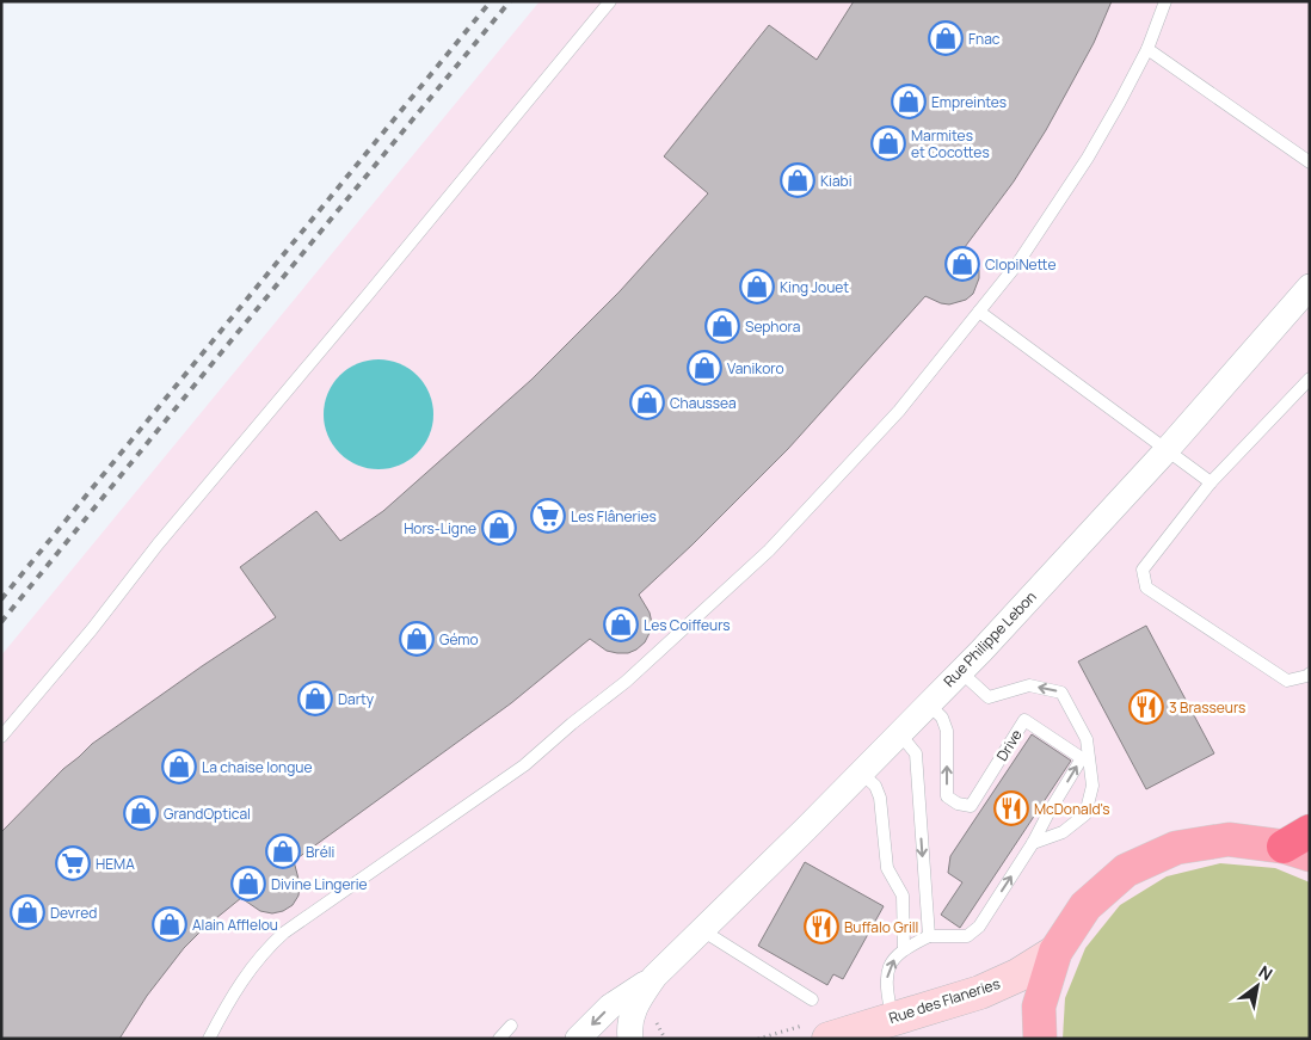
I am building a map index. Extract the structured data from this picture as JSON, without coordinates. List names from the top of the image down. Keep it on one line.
{"streets":{"street":["Rue Philippe Lebon","Rue des Flaneries"],"lane":["Drive"]},"crossings":[["Rue Philippe Lebon","Drive"]],"places":{"shop":["Fnac","Empreintes","Marmites et Cocottes","Kiabi","ClopiNette","King Jouet","Sephora","Vanikoro","Chaussea","Hors-Ligne","Les Coiffeurs","Gémo","Darty","La chaise longue","GrandOptical","Bréli","Divine Lingerie","Devred","Alain Afflelou"],"supermarket":["Les Flâneries","HEMA"],"restaurant":["3 Brasseurs","McDonald's","Buffalo Grill"]},"north":"top right"}
